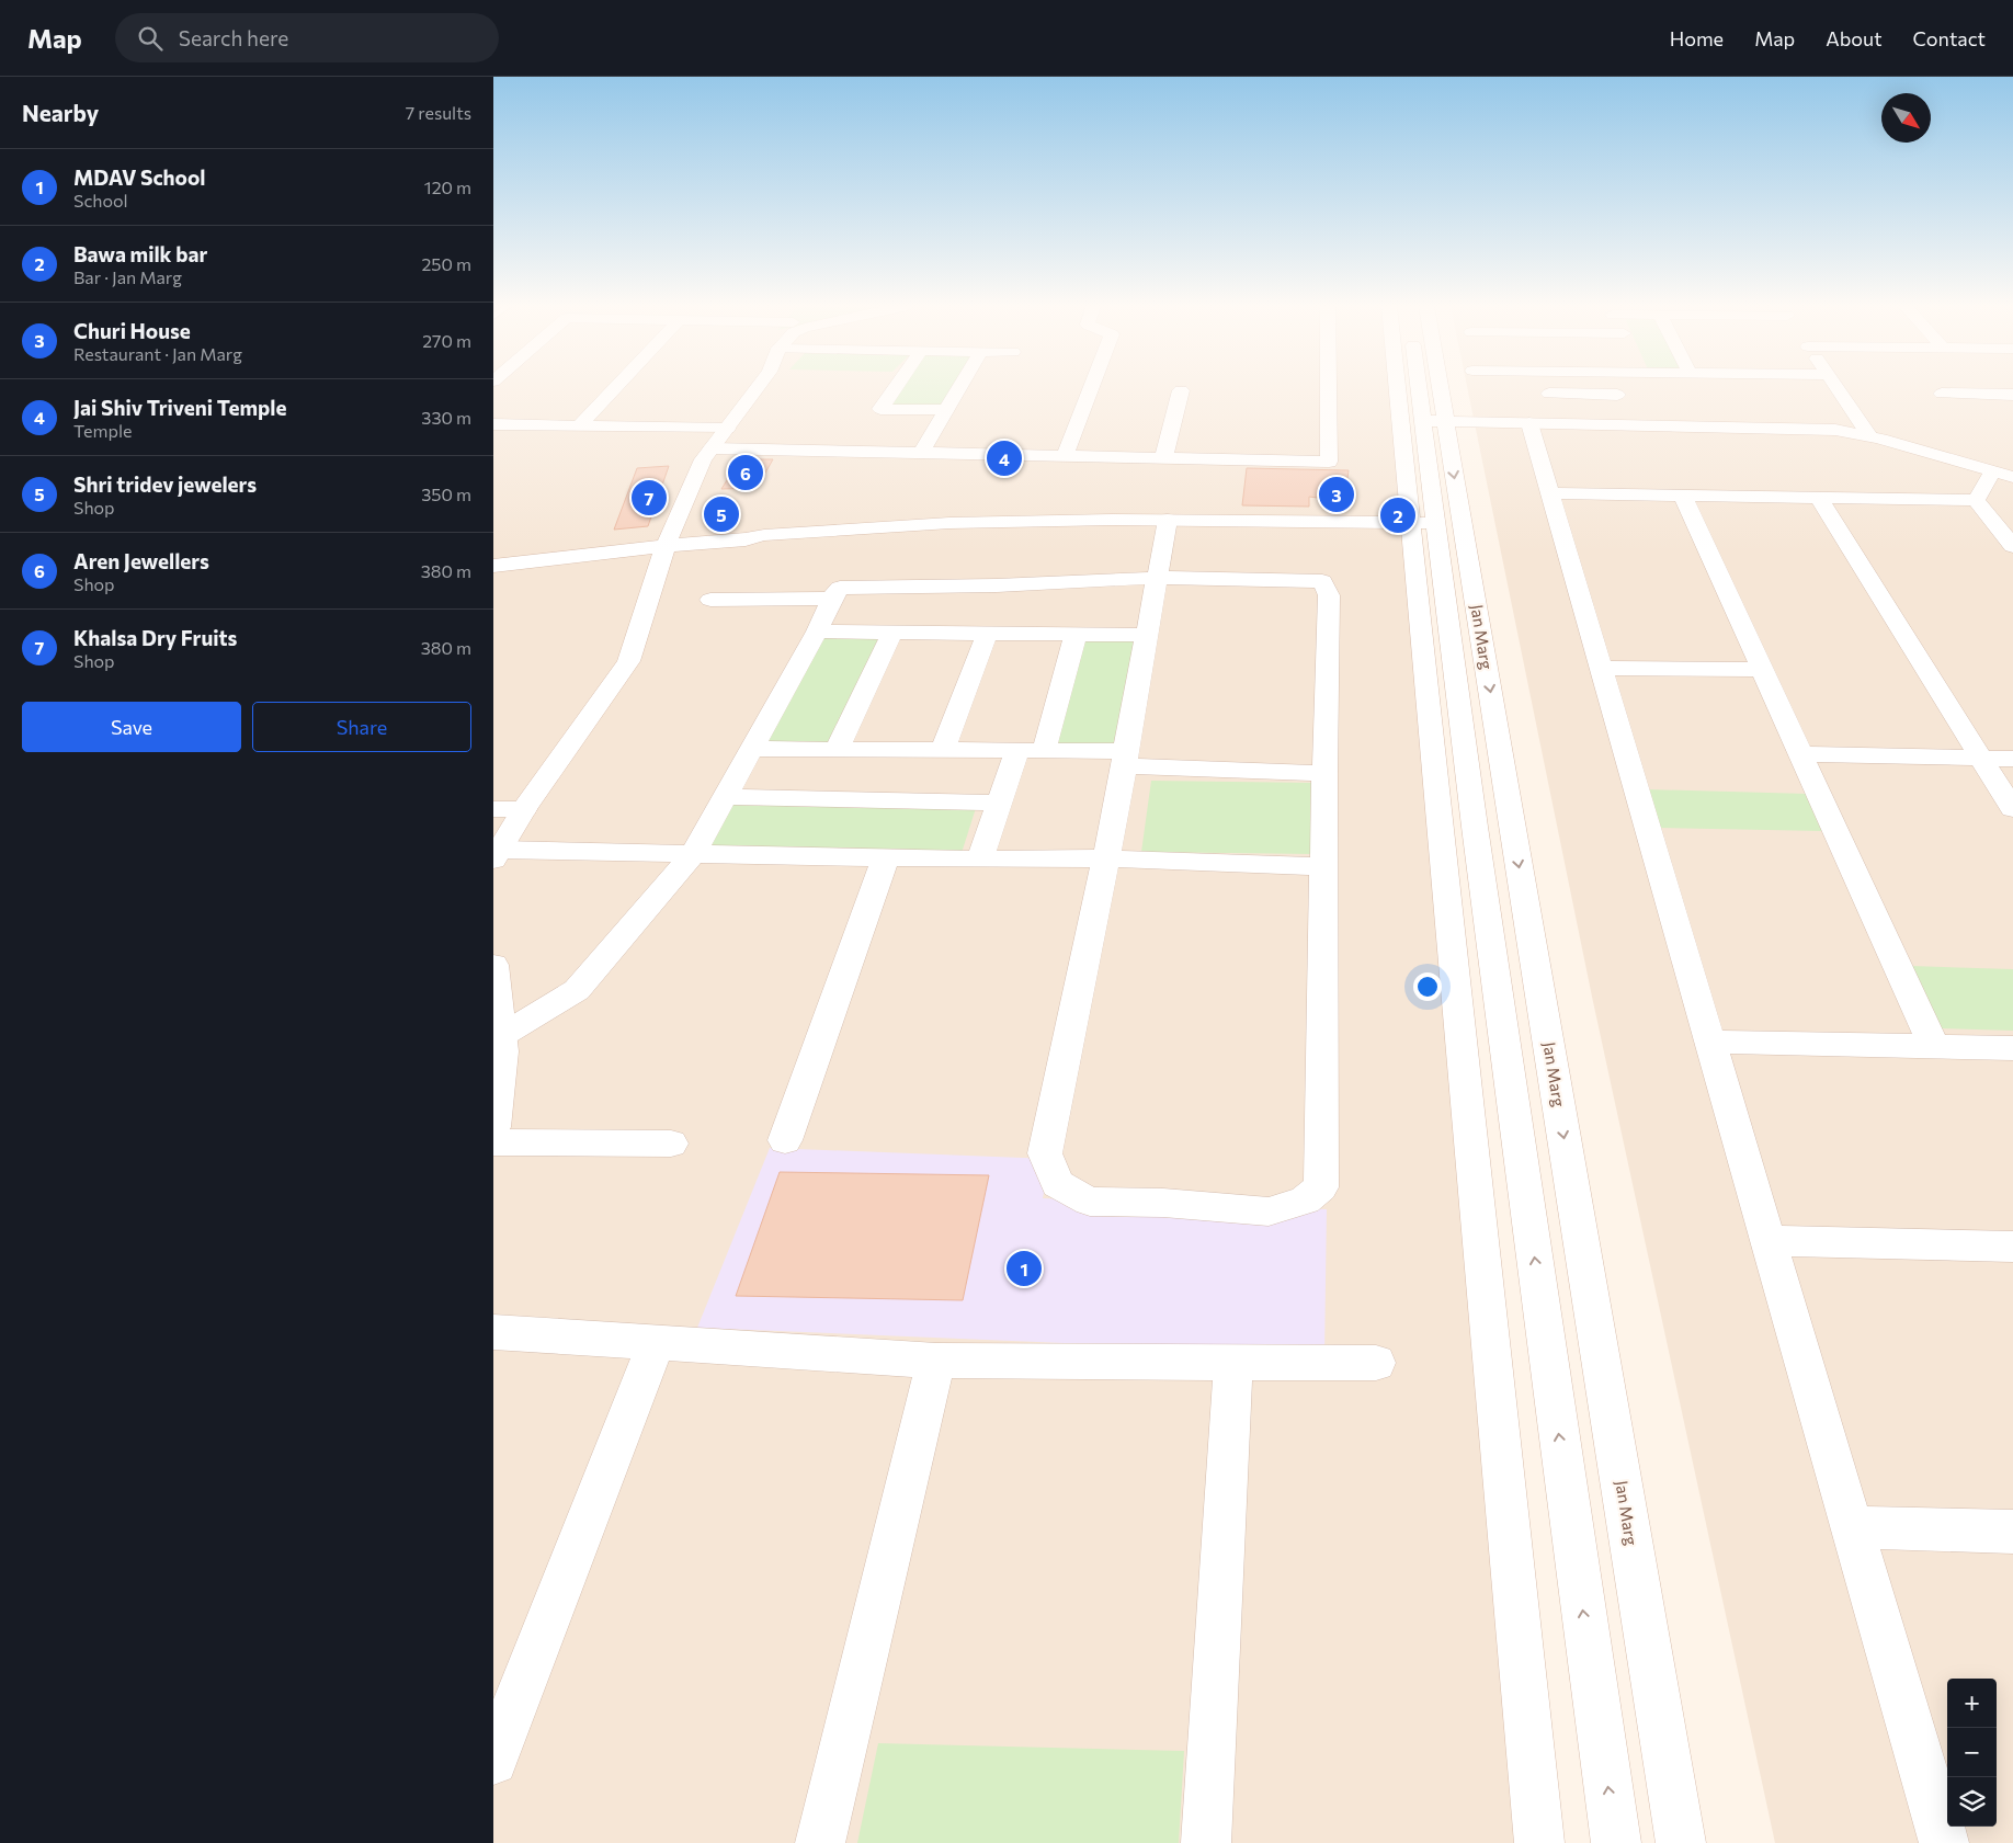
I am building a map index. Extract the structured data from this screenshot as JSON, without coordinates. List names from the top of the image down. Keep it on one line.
{"streets":{"street":["Jan Marg"]},"north":"bottom right","page":{"header":"Map","search":"Search here","nav":["Home","Map","About","Contact"],"heading":["Nearby","7 results"],"list":[{"mark":"1","name":"MDAV School","note":"School","value":"120 m"},{"mark":"2","name":"Bawa milk bar","note":"Bar · Jan Marg","value":"250 m"},{"mark":"3","name":"Churi House","note":"Restaurant · Jan Marg","value":"270 m"},{"mark":"4","name":"Jai Shiv Triveni Temple","note":"Temple","value":"330 m"},{"mark":"5","name":"Shri tridev jewelers","note":"Shop","value":"350 m"},{"mark":"6","name":"Aren Jewellers","note":"Shop","value":"380 m"},{"mark":"7","name":"Khalsa Dry Fruits","note":"Shop","value":"380 m"}],"pins":["4","6","3","7","5","2","1"],"buttons":["Save","Share"],"map_buttons":["+","−"]}}
